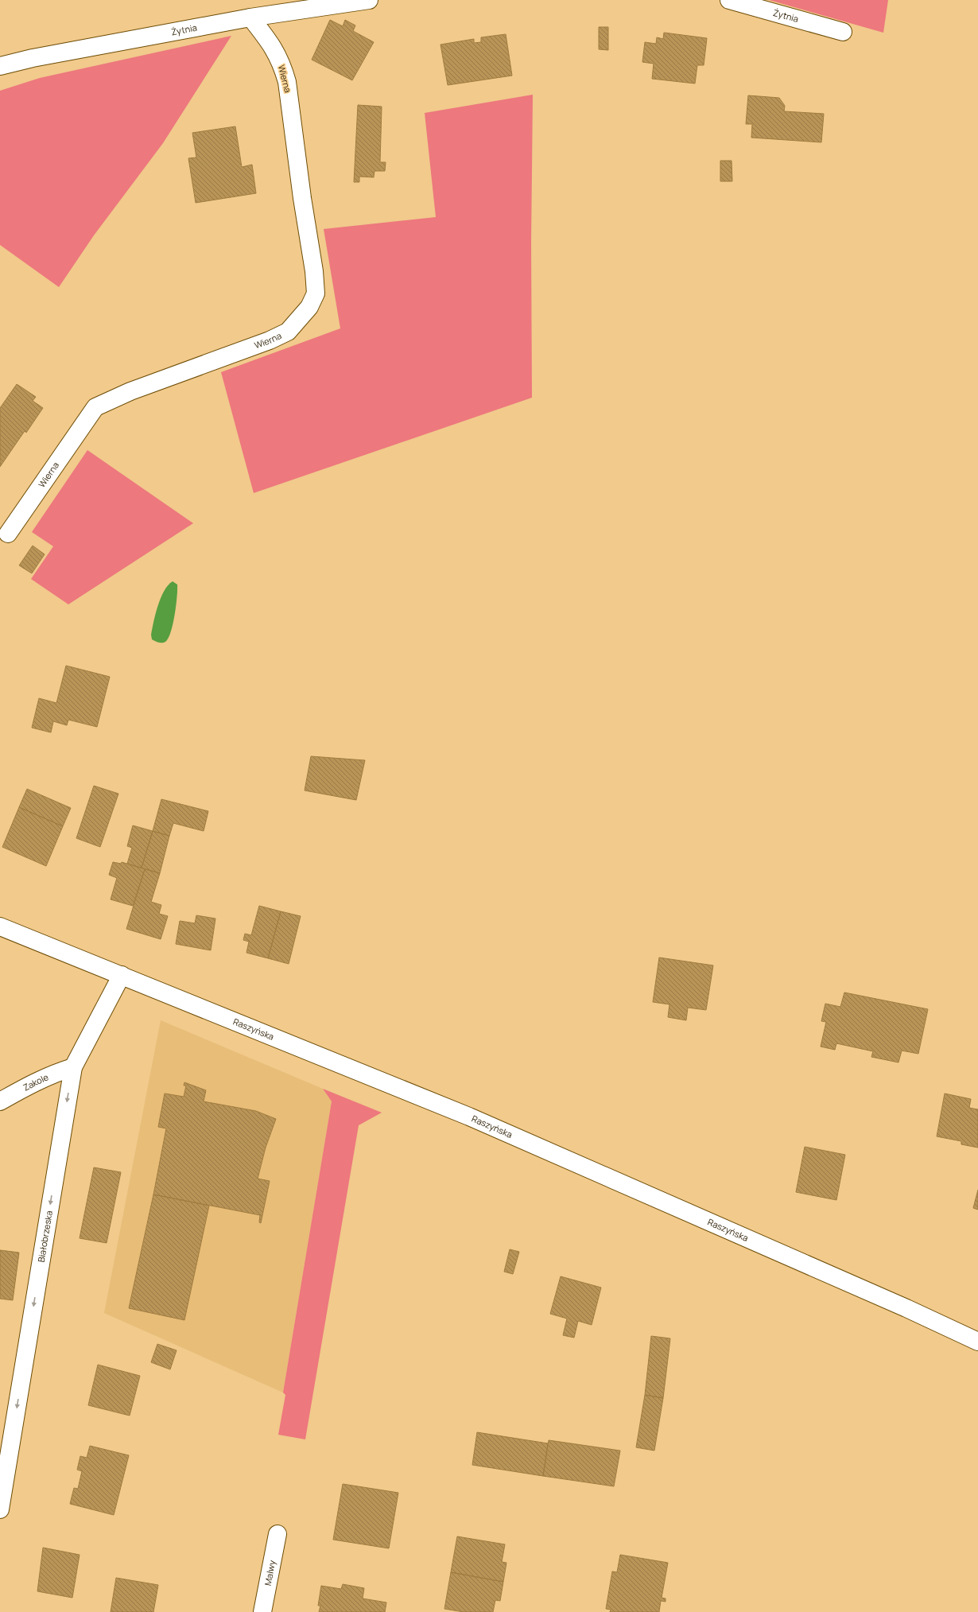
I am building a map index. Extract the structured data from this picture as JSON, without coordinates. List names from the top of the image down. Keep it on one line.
{"streets":{"street":["Żytnia","Wierna","Raszyńska","Zakole","Białobrzeska","Malwy"]},"crossings":[["Żytnia","Wierna"],["Raszyńska","Białobrzeska"],["Zakole","Białobrzeska"]],"one_way":["Białobrzeska"]}
